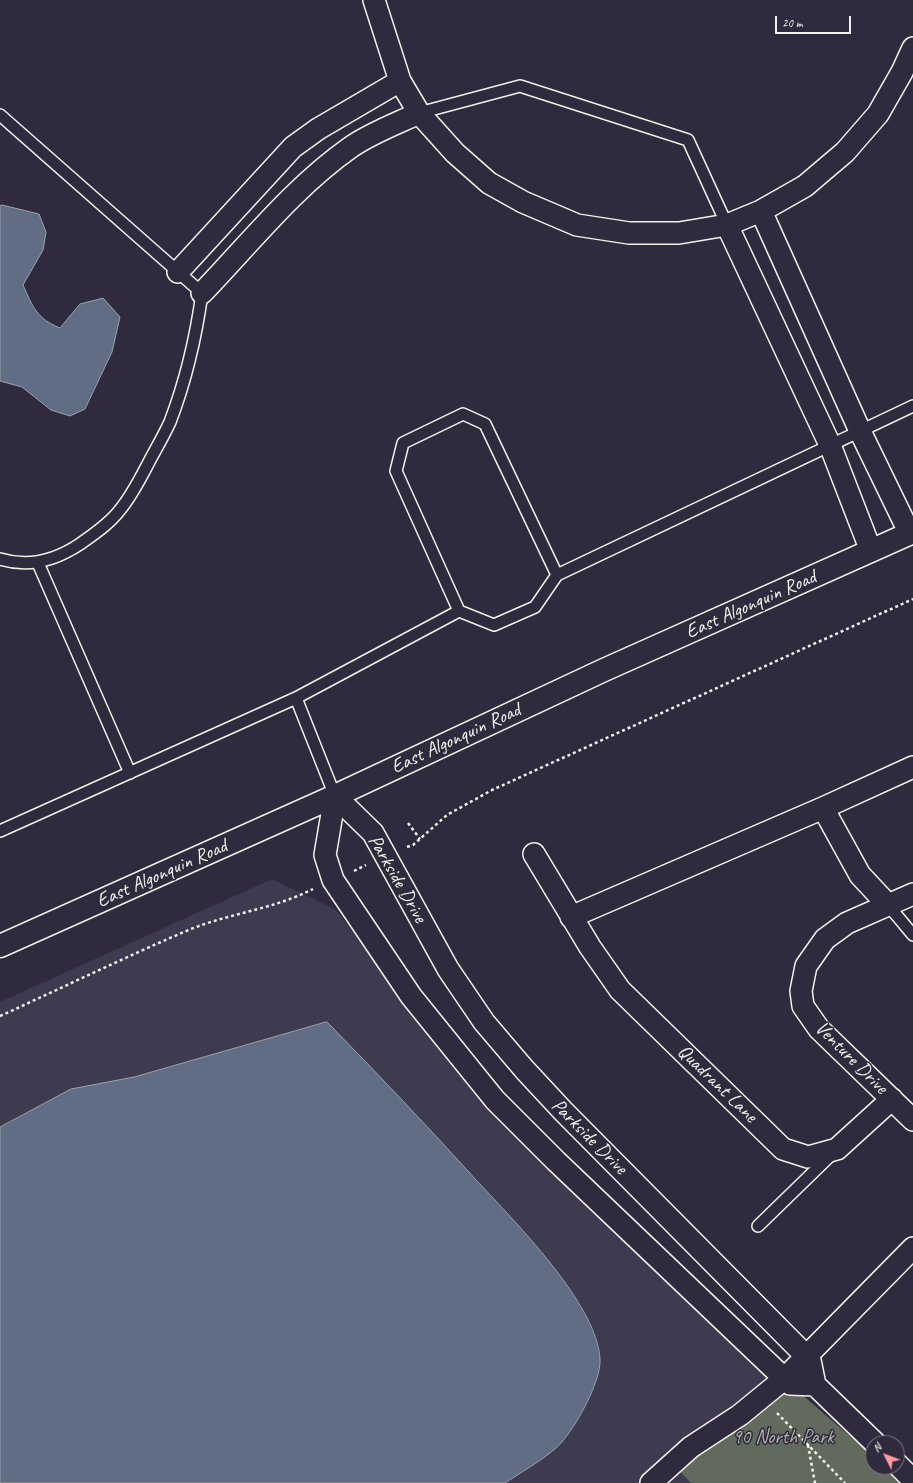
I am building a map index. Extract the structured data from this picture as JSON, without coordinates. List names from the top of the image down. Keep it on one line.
{"streets":{"main road":["East Algonquin Road"],"street":["Parkside Drive","Venture Drive","Quadrant Lane"]},"crossings":[["East Algonquin Road","Parkside Drive"],["Venture Drive","Quadrant Lane"]],"parks":["90 North Park"],"scale_bar":"20 m","north":"top left"}
